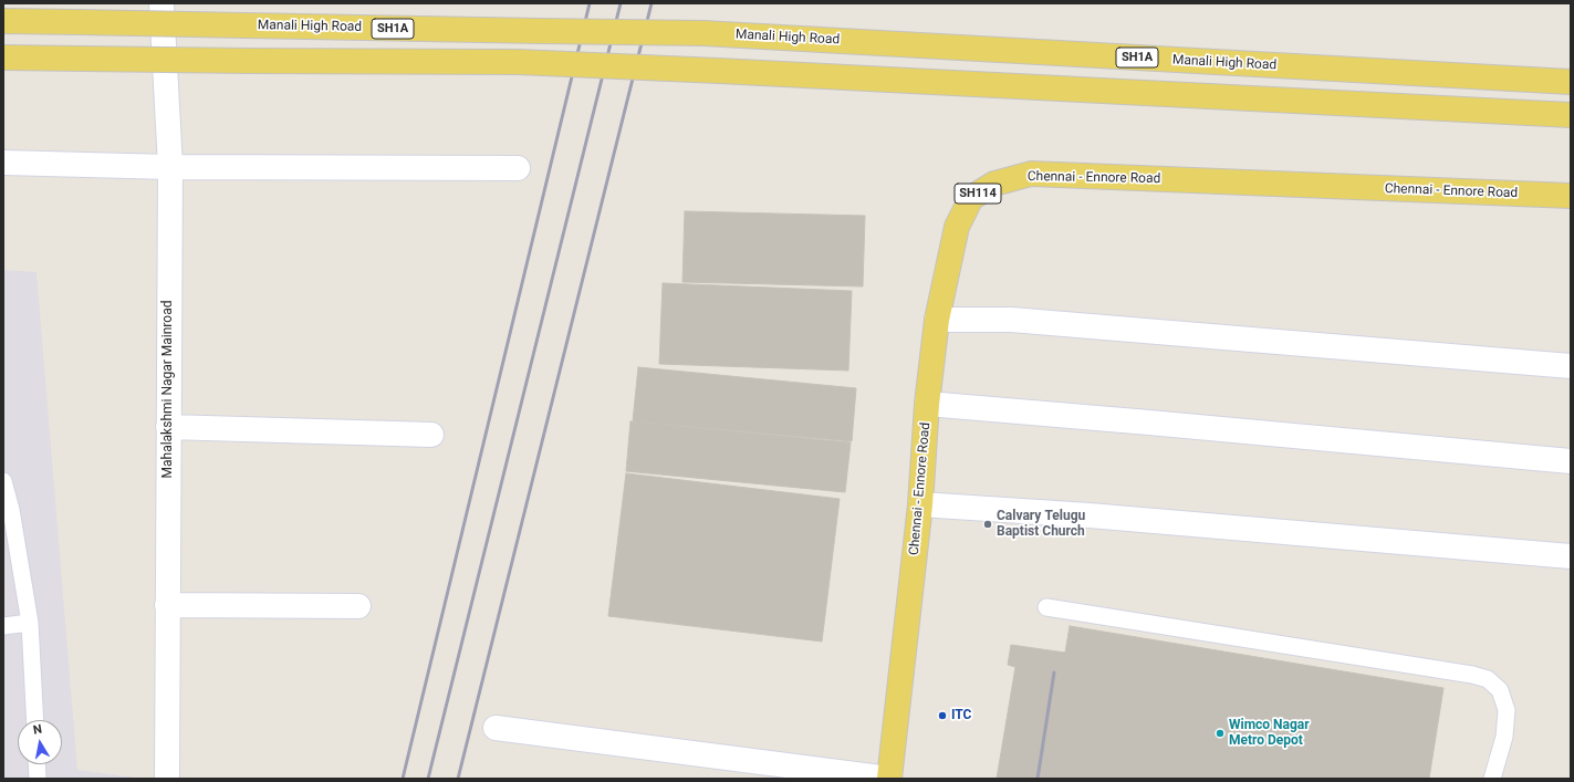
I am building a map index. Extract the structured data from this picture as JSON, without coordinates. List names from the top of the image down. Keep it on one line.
{"streets":{"main road":["Manali High Road","SH1A","Chennai - Ennore Road","SH114"],"street":["Mahalakshmi Nagar Mainroad"]},"places":["Calvary Telugu Baptist Church","ITC","Wimco Nagar Metro Depot"],"north":"top"}
